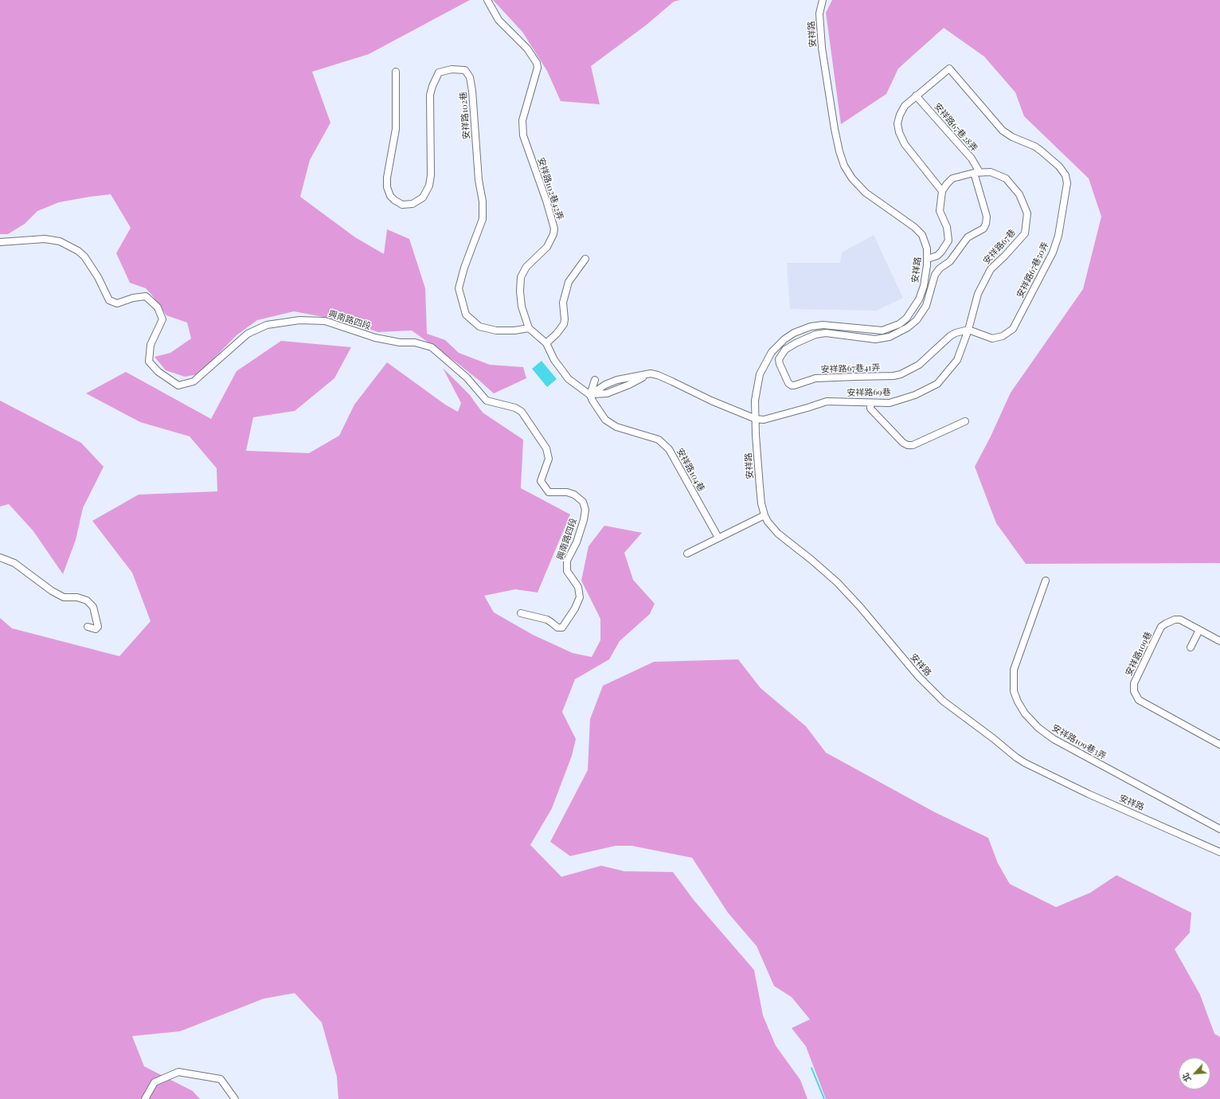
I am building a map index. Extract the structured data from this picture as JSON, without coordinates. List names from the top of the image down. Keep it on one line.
{"streets":{"street":["安祥路","安祥路102巷","安祥路67巷28弄","安祥路102巷42弄","安祥路67巷","安祥路67巷50弄","興南路四段","安祥路67巷41弄","安祥路69巷","安祥路104巷","安祥路109巷","安祥路109巷3弄"]},"crossings":[["安祥路","安祥路69巷"],["安祥路102巷","安祥路102巷42弄"],["安祥路67巷28弄","安祥路67巷"],["安祥路67巷28弄","安祥路67巷50弄"],["安祥路67巷28弄","安祥路67巷41弄"],["安祥路67巷","安祥路67巷50弄"],["安祥路67巷","安祥路67巷41弄"],["安祥路67巷","安祥路69巷"],["安祥路67巷50弄","安祥路67巷41弄"],["安祥路67巷50弄","安祥路69巷"],["安祥路67巷41弄","安祥路69巷"]],"north":"bottom left"}
